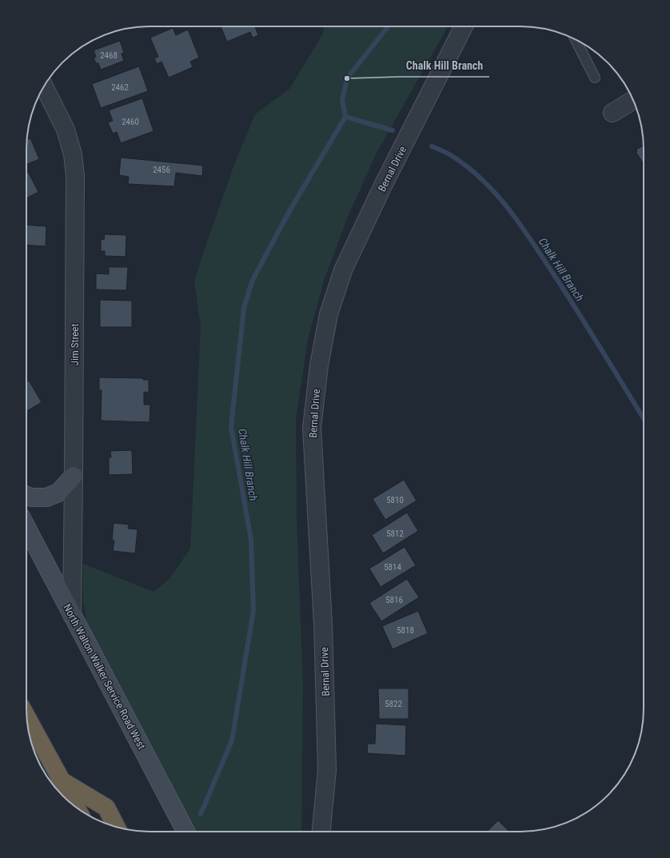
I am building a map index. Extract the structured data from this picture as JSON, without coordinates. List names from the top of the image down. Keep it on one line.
{"streets":{"main road":["North Walton Walker Service Road West"],"street":["Bernal Drive","Jim Street"]},"crossings":[["Jim Street","North Walton Walker Service Road West"]],"water":["Chalk Hill Branch"],"places":["Chalk Hill Branch"],"house_numbers":["2468","2462","2460","2456","5810","5812","5814","5816","5818","5822"]}
